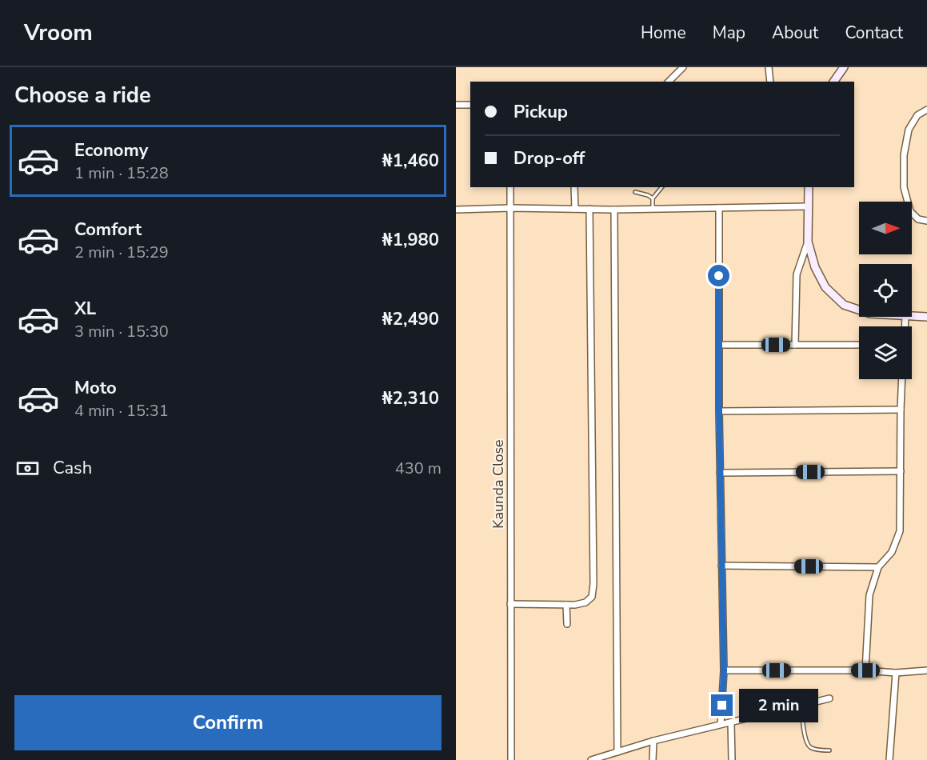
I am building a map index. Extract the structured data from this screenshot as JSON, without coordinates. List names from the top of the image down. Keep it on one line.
{"streets":{"street":["Kaunda Close"]},"north":"right","page":{"header":"Vroom","nav":["Home","Map","About","Contact"],"heading":"Choose a ride","banner":["Pickup","Drop-off"],"list":[{"name":"Economy","note":"1 min · 15:28","value":"₦1,460"},{"name":"Comfort","note":"2 min · 15:29","value":"₦1,980"},{"name":"XL","note":"3 min · 15:30","value":"₦2,490"},{"name":"Moto","note":"4 min · 15:31","value":"₦2,310"}],"pay":["Cash","430 m"],"buttons":"Confirm","bubble":"2 min"}}
